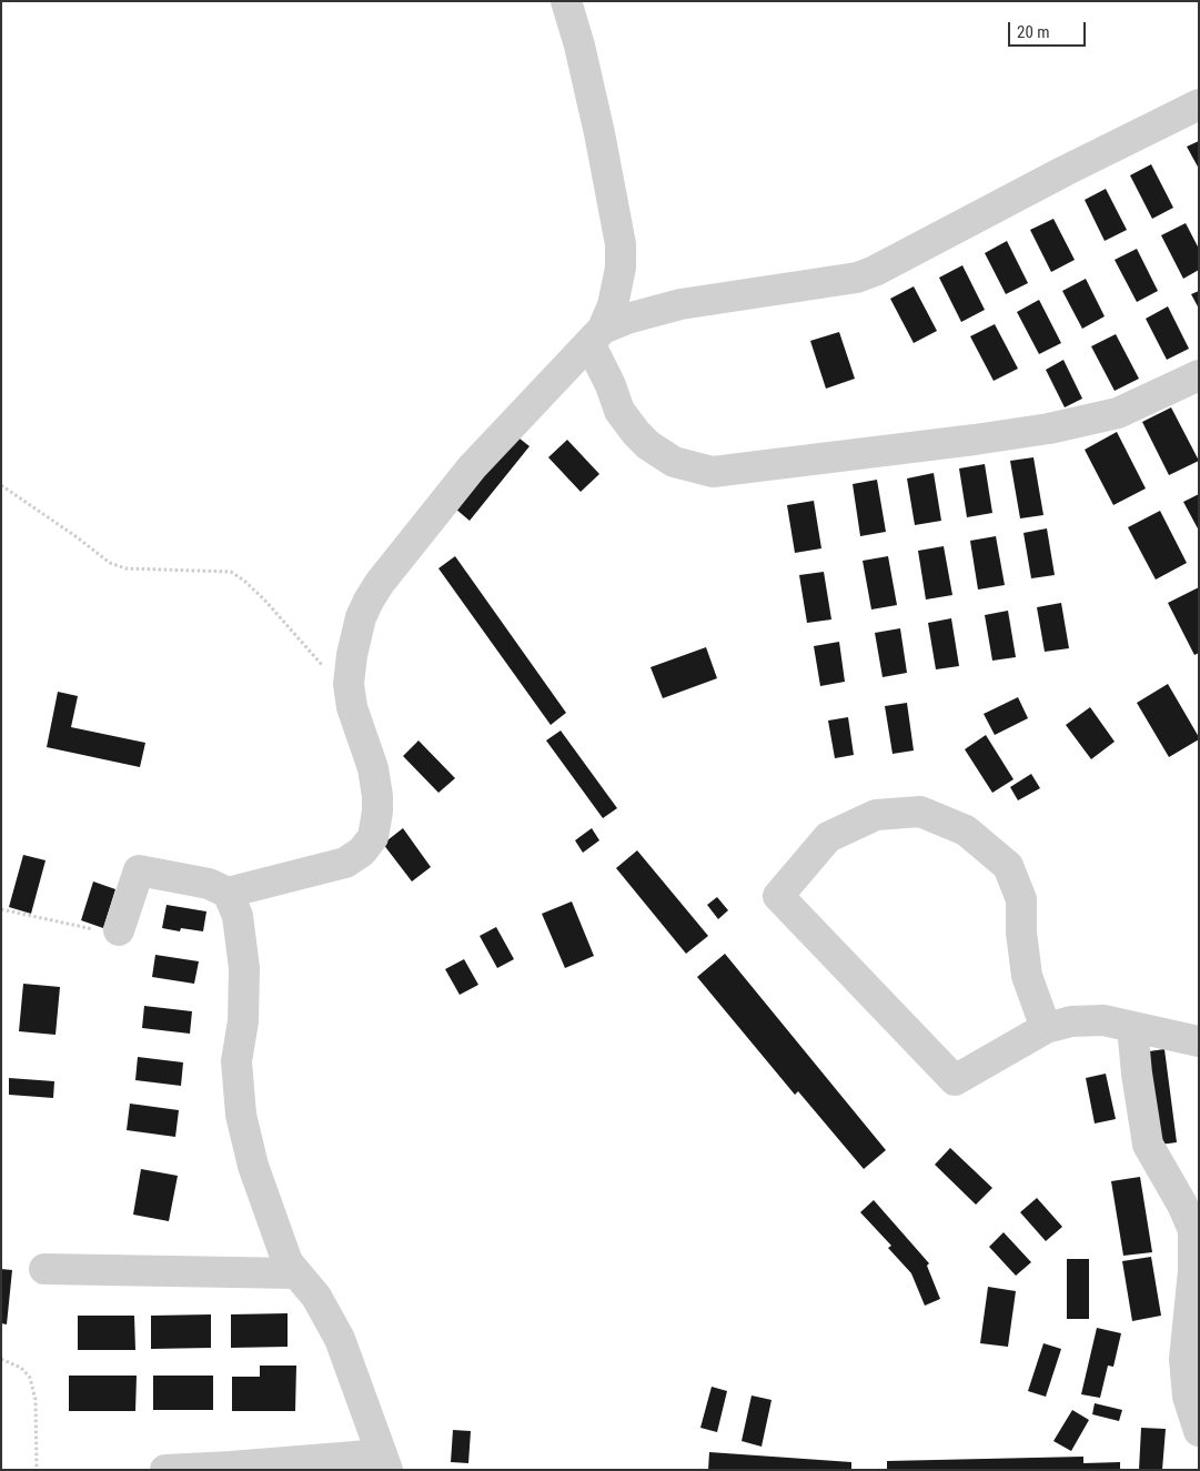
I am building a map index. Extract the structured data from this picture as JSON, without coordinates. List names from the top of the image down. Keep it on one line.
{"scale_bar":"20 m"}
